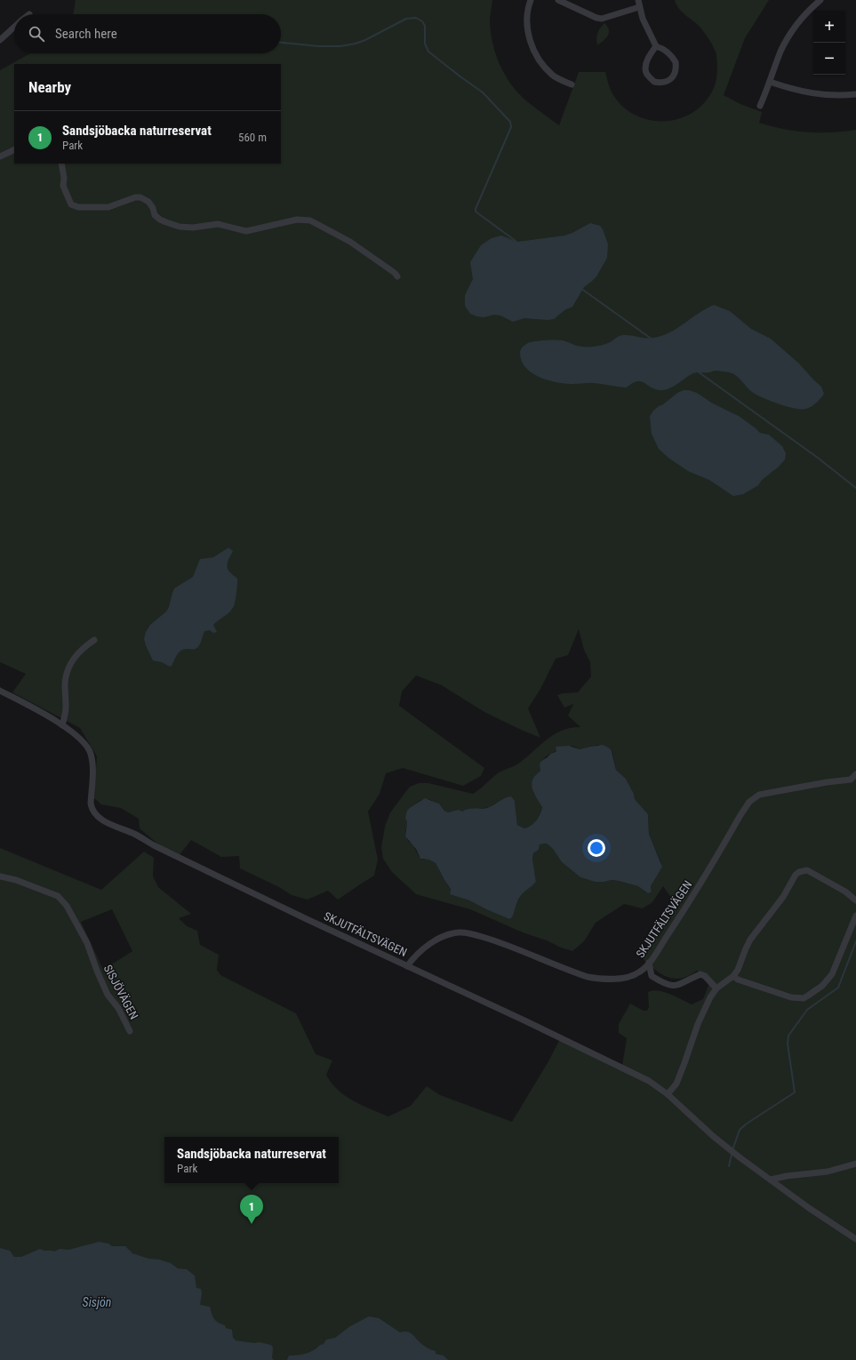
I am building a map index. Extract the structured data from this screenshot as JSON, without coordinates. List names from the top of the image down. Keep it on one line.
{"streets":{"street":["SKJUTFÄLTSVÄGEN","SISJÖVÄGEN"]},"water":["Sisjön"],"page":{"map_buttons":["+","−"],"search":"Search here","heading":"Nearby","list":[{"mark":"1","name":"Sandsjöbacka naturreservat","note":"Park","value":"560 m"}],"popup":["Sandsjöbacka naturreservat","Park"],"pins":"1"}}
